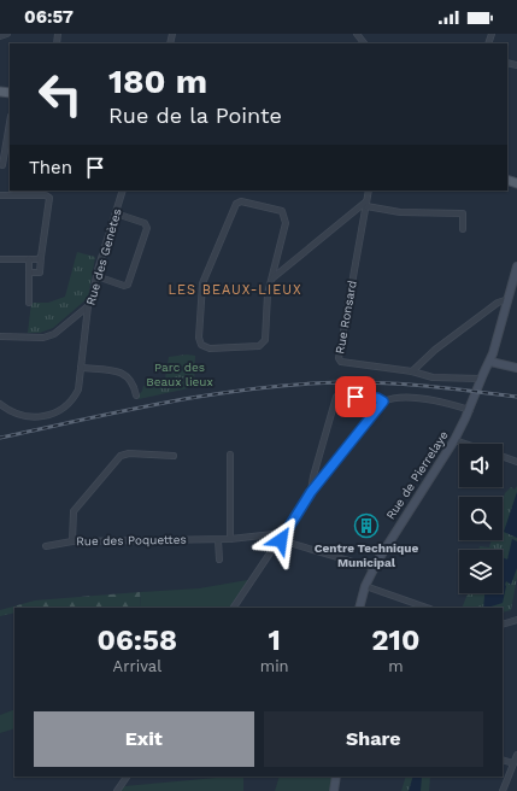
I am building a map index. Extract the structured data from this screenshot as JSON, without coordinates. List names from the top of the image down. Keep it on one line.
{"streets":{"main road":["Rue de Pierrelaye"],"street":["Rue des Genètes","Rue Ronsard","Rue des Poquettes"]},"crossings":[["Rue Ronsard","Rue de Pierrelaye"],["Rue de Pierrelaye","Rue des Poquettes"]],"districts":["LES BEAUX-LIEUX"],"parks":["Parc des Beaux lieux"],"places":{"building":["Centre Technique Municipal"]},"page":{"status":"06:57","turn":["180 m","Rue de la Pointe"],"then":"Then","eta":["06:58","Arrival","1","min","210","m"],"buttons":["Exit","Share"]}}
